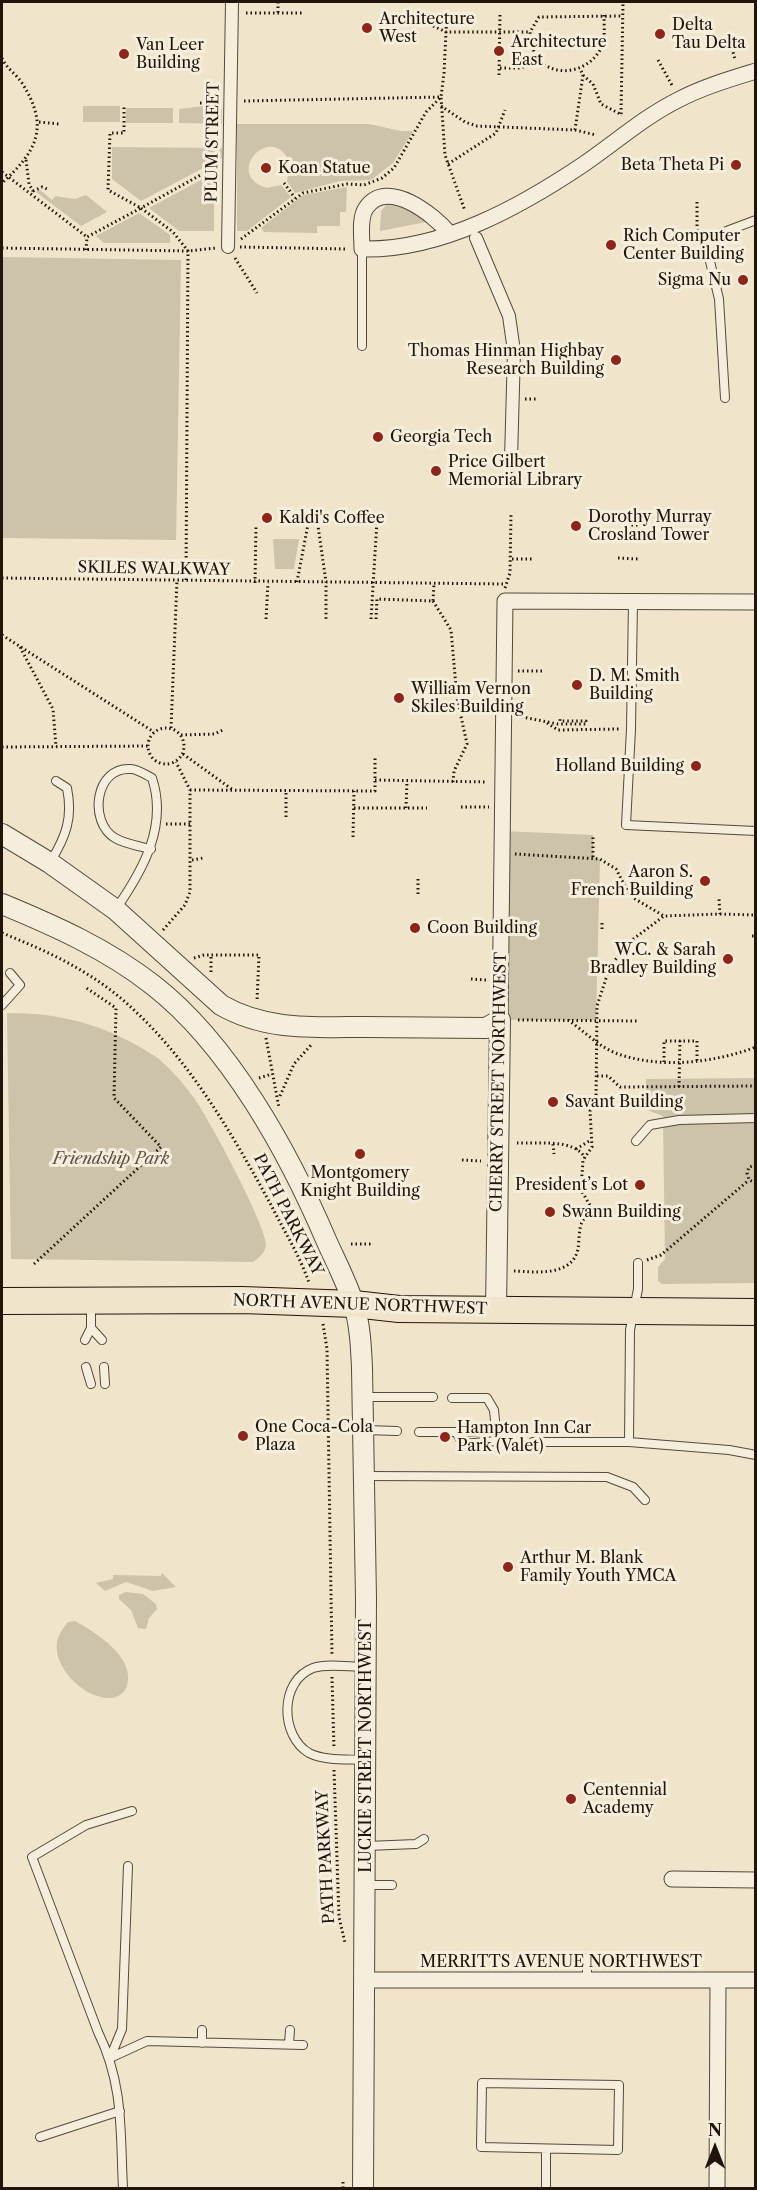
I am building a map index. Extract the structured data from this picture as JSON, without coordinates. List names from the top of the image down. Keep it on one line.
{"streets":{"highway":["NORTH AVENUE NORTHWEST"],"street":["PLUM STREET","CHERRY STREET NORTHWEST","LUCKIE STREET NORTHWEST","MERRITTS AVENUE NORTHWEST"],"path":["SKILES WALKWAY","PATH PARKWAY"]},"crossings":[["CHERRY STREET NORTHWEST","NORTH AVENUE NORTHWEST"],["PATH PARKWAY","NORTH AVENUE NORTHWEST"],["NORTH AVENUE NORTHWEST","LUCKIE STREET NORTHWEST"],["LUCKIE STREET NORTHWEST","MERRITTS AVENUE NORTHWEST"]],"parks":["Friendship Park"],"places":["Architecture West","Delta Tau Delta","Architecture East","Van Leer Building","Beta Theta Pi","Koan Statue","Rich Computer Center Building","Sigma Nu","Thomas Hinman Highbay Research Building","Georgia Tech","Price Gilbert Memorial Library","Kaldi's Coffee","Dorothy Murray Crosland Tower","D. M. Smith Building","William Vernon Skiles Building","Holland Building","Aaron S. French Building","Coon Building","W.C. & Sarah Bradley Building","Savant Building","Montgomery Knight Building","President’s Lot","Swann Building","One Coca-Cola Plaza","Hampton Inn Car Park (Valet)","Arthur M. Blank Family Youth YMCA","Centennial Academy"],"north":"top"}
